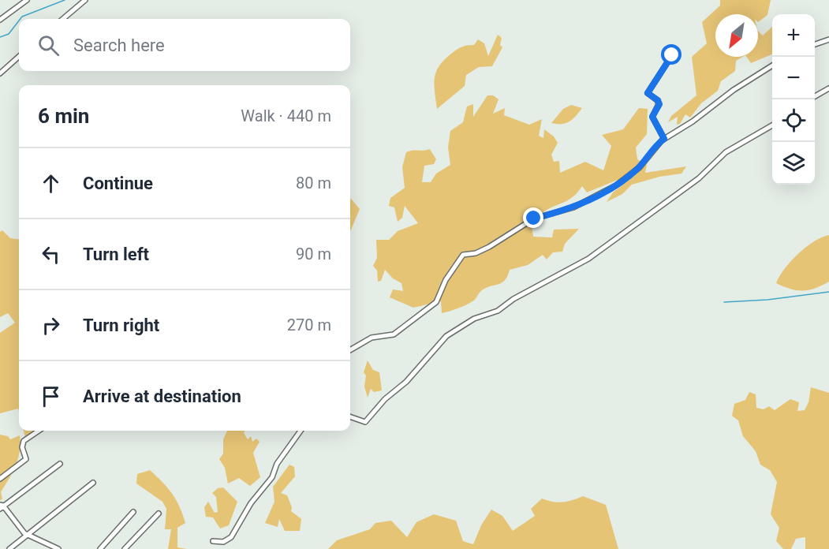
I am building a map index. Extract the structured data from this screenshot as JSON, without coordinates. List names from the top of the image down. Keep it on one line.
{"north":"bottom left","page":{"map_buttons":["+","−"],"search":"Search here","heading":["6 min","Walk · 440 m"],"list":[["Continue","80 m"],["Turn left","90 m"],["Turn right","270 m"],"Arrive at destination"]}}
